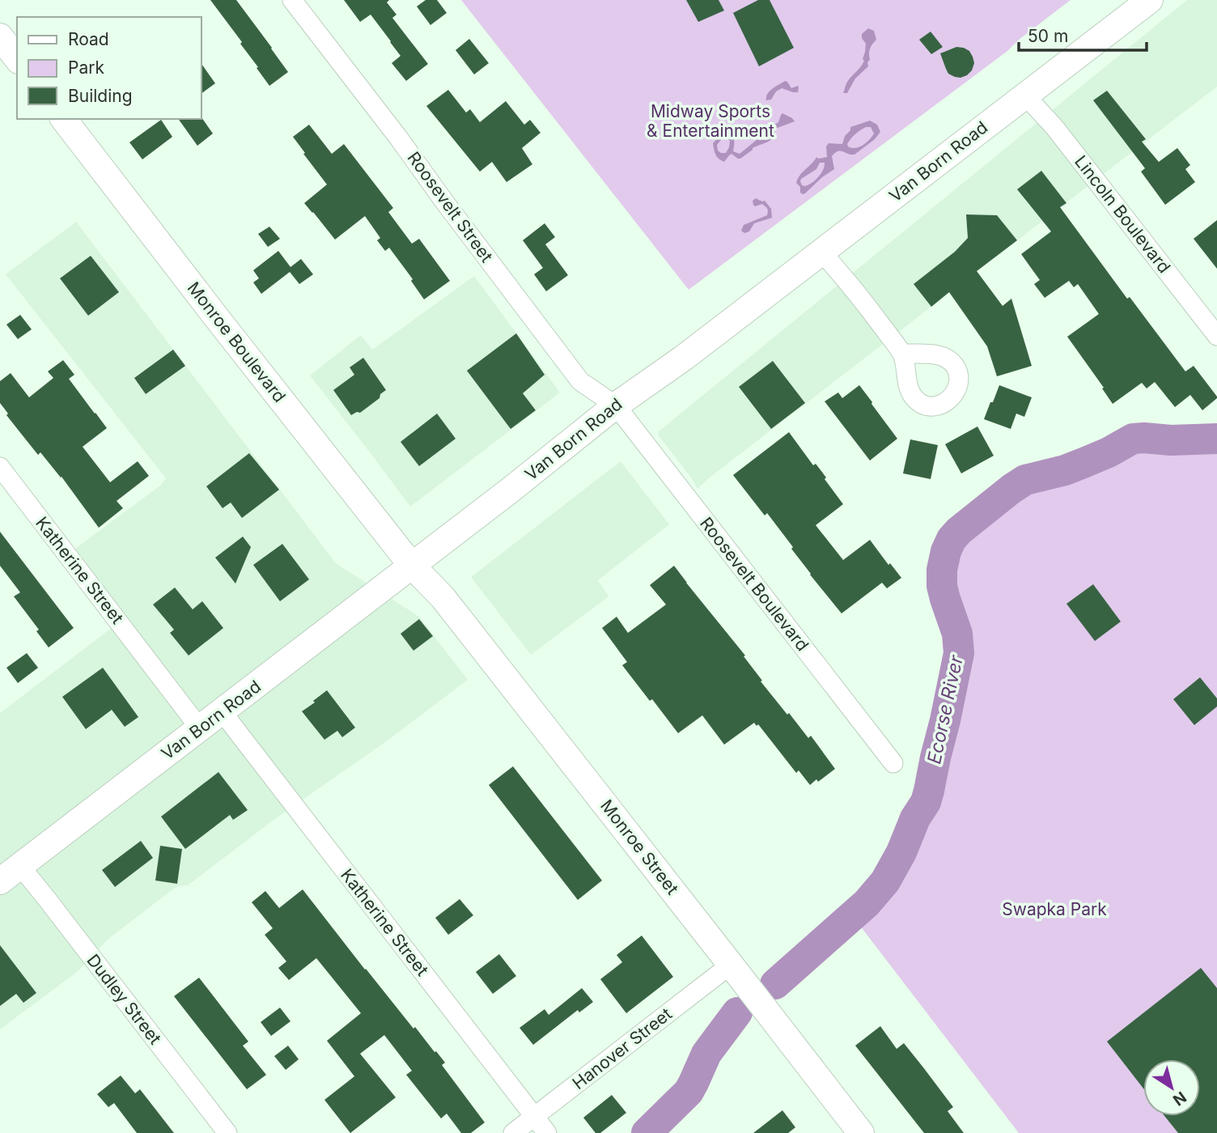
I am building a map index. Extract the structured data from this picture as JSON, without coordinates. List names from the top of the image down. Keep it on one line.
{"streets":{"main road":["Van Born Road","Monroe Boulevard","Monroe Street"],"street":["Roosevelt Street","Lincoln Boulevard","Katherine Street","Roosevelt Boulevard","Dudley Street","Hanover Street"]},"crossings":[["Van Born Road","Roosevelt Street"],["Van Born Road","Lincoln Boulevard"],["Van Born Road","Monroe Boulevard"],["Van Born Road","Katherine Street"],["Van Born Road","Roosevelt Boulevard"],["Van Born Road","Monroe Street"],["Van Born Road","Dudley Street"],["Roosevelt Street","Roosevelt Boulevard"],["Monroe Boulevard","Monroe Street"],["Katherine Street","Hanover Street"],["Monroe Street","Hanover Street"]],"water":["Ecorse River"],"parks":["Midway Sports & Entertainment","Swapka Park"],"legend":["Road","Park","Building"],"scale_bar":"50 m","north":"bottom right"}
